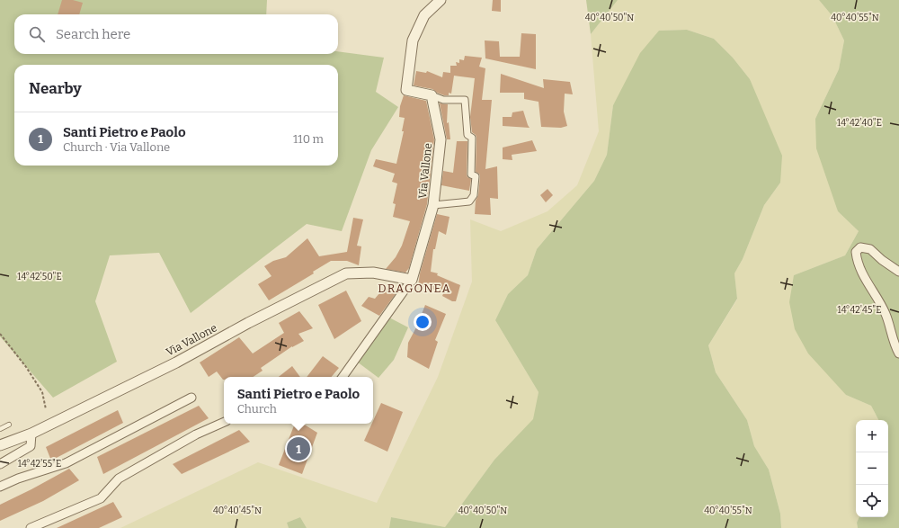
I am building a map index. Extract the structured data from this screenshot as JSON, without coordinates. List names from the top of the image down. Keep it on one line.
{"streets":{"street":["Via Vallone"]},"districts":["DRAGONEA"],"page":{"search":"Search here","heading":"Nearby","list":[{"mark":"1","name":"Santi Pietro e Paolo","note":"Church · Via Vallone","value":"110 m"}],"popup":["Santi Pietro e Paolo","Church"],"map_buttons":["+","−"],"pins":"1"},"coordinates":["40°40'50\"N","40°40'55\"N","14°42'40\"E","14°42'50\"E","14°42'45\"E","14°42'55\"E","40°40'45\"N"]}
